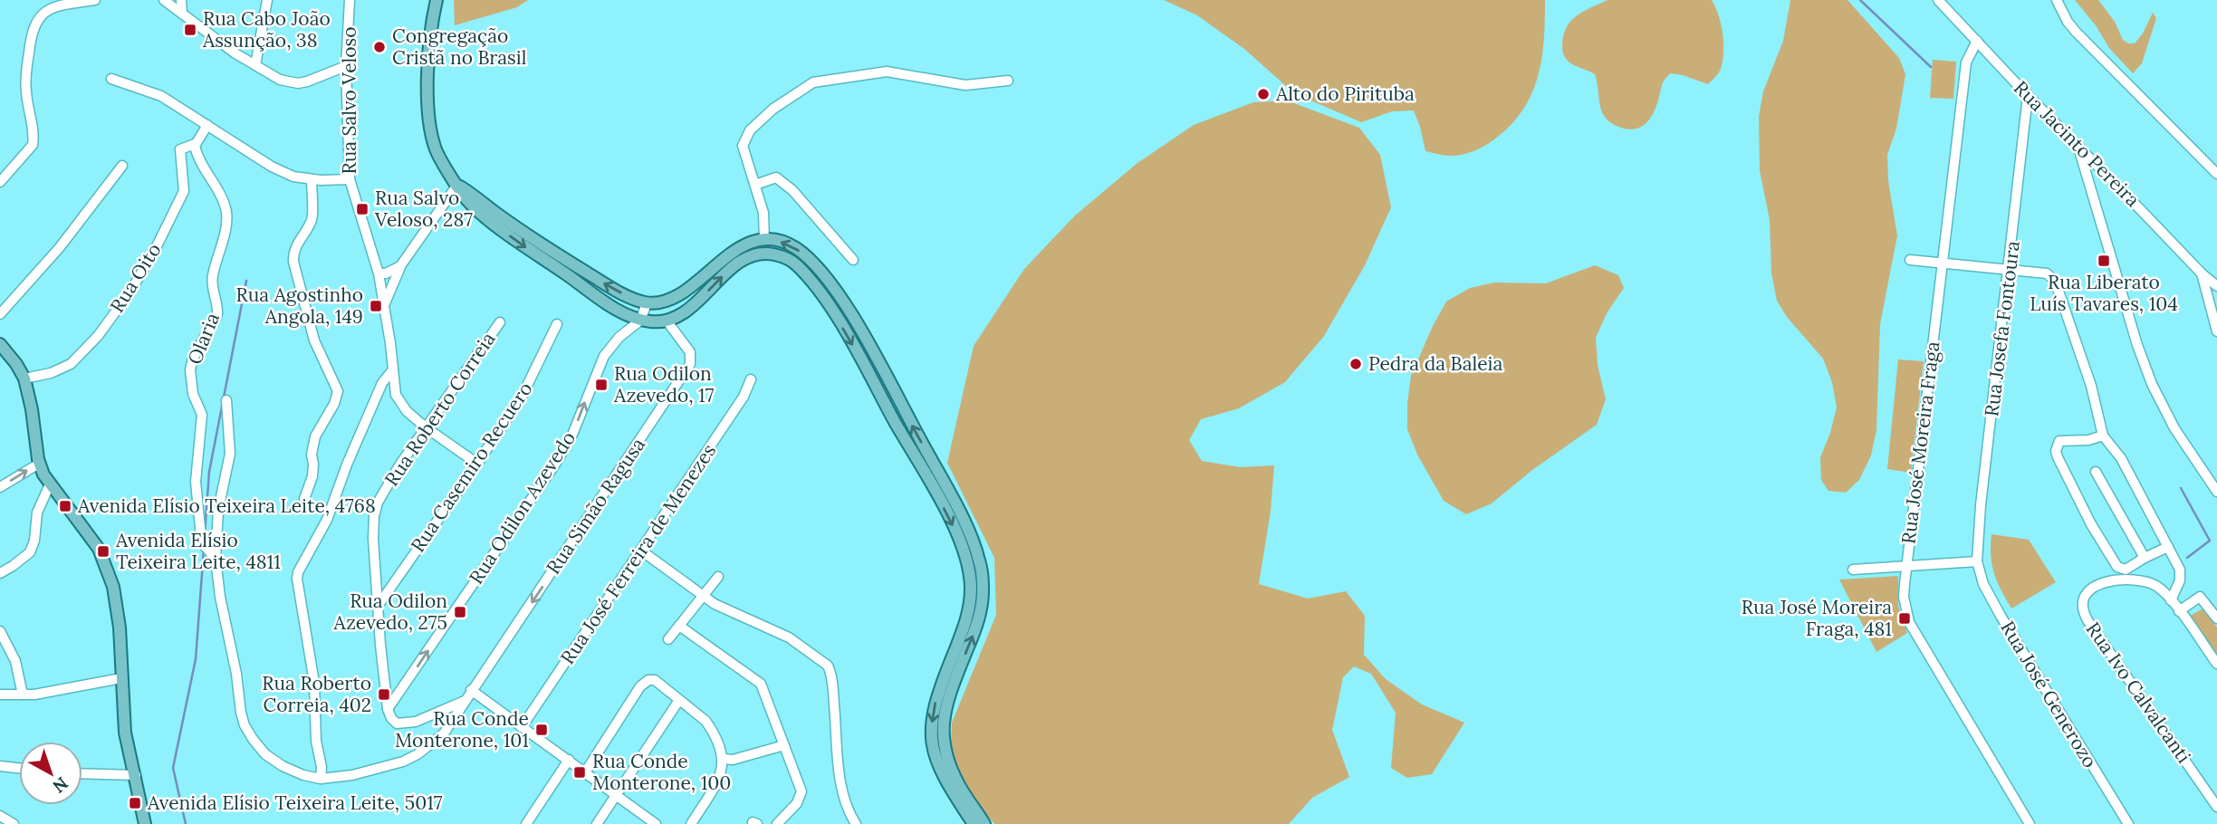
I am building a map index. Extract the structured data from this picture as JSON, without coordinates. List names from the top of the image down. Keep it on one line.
{"streets":{"street":["Rua Salvo Veloso","Rua Jacinto Pereira","Rua Oito","Rua Josefa Fontoura","Olaria","Rua Roberto Correia","Rua José Moreira Fraga","Rua Casemiro Recuero","Rua Simão Ragusa","Rua Odilon Azevedo","Rua José Ferreira de Menezes","Rua Ivo Calvalcanti","Rua José Generozo"]},"crossings":[["Rua Salvo Veloso","Rua Roberto Correia"],["Rua Salvo Veloso","Rua Casemiro Recuero"],["Rua Jacinto Pereira","Rua Josefa Fontoura"],["Rua Jacinto Pereira","Rua José Moreira Fraga"],["Rua Oito","Olaria"],["Rua Josefa Fontoura","Rua José Generozo"],["Rua Roberto Correia","Rua Casemiro Recuero"],["Rua Roberto Correia","Rua Odilon Azevedo"]],"one_way":["Rua Simão Ragusa","Rua Odilon Azevedo"],"places":{"transit":["Rua Cabo João Assunção, 38","Rua Salvo Veloso, 287","Rua Liberato Luís Tavares, 104","Rua Agostinho Angola, 149","Rua Odilon Azevedo, 17","Avenida Elísio Teixeira Leite, 4768","Avenida Elísio Teixeira Leite, 4811","Rua Odilon Azevedo, 275","Rua José Moreira Fraga, 481","Rua Roberto Correia, 402","Rua Conde Monterone, 101","Rua Conde Monterone, 100","Avenida Elísio Teixeira Leite, 5017"],"other":["Congregação Cristã no Brasil","Alto do Pirituba","Pedra da Baleia"]},"north":"bottom right"}
